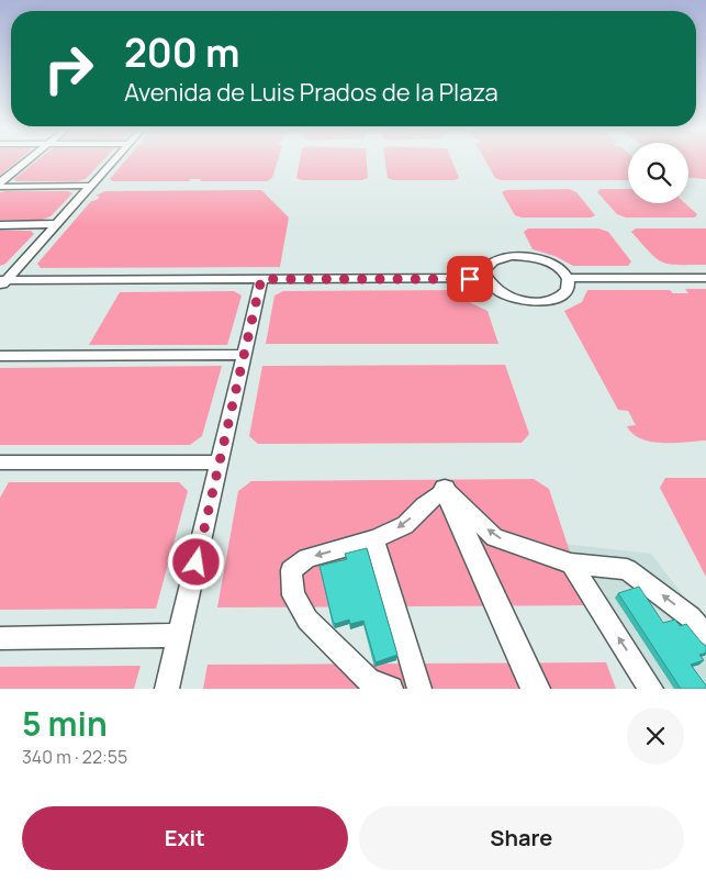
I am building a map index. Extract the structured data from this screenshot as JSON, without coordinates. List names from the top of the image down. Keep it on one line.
{"page":{"turn":["200 m","Avenida de Luis Prados de la Plaza"],"heading":["5 min","340 m · 22:55"],"buttons":["Exit","Share"]}}
